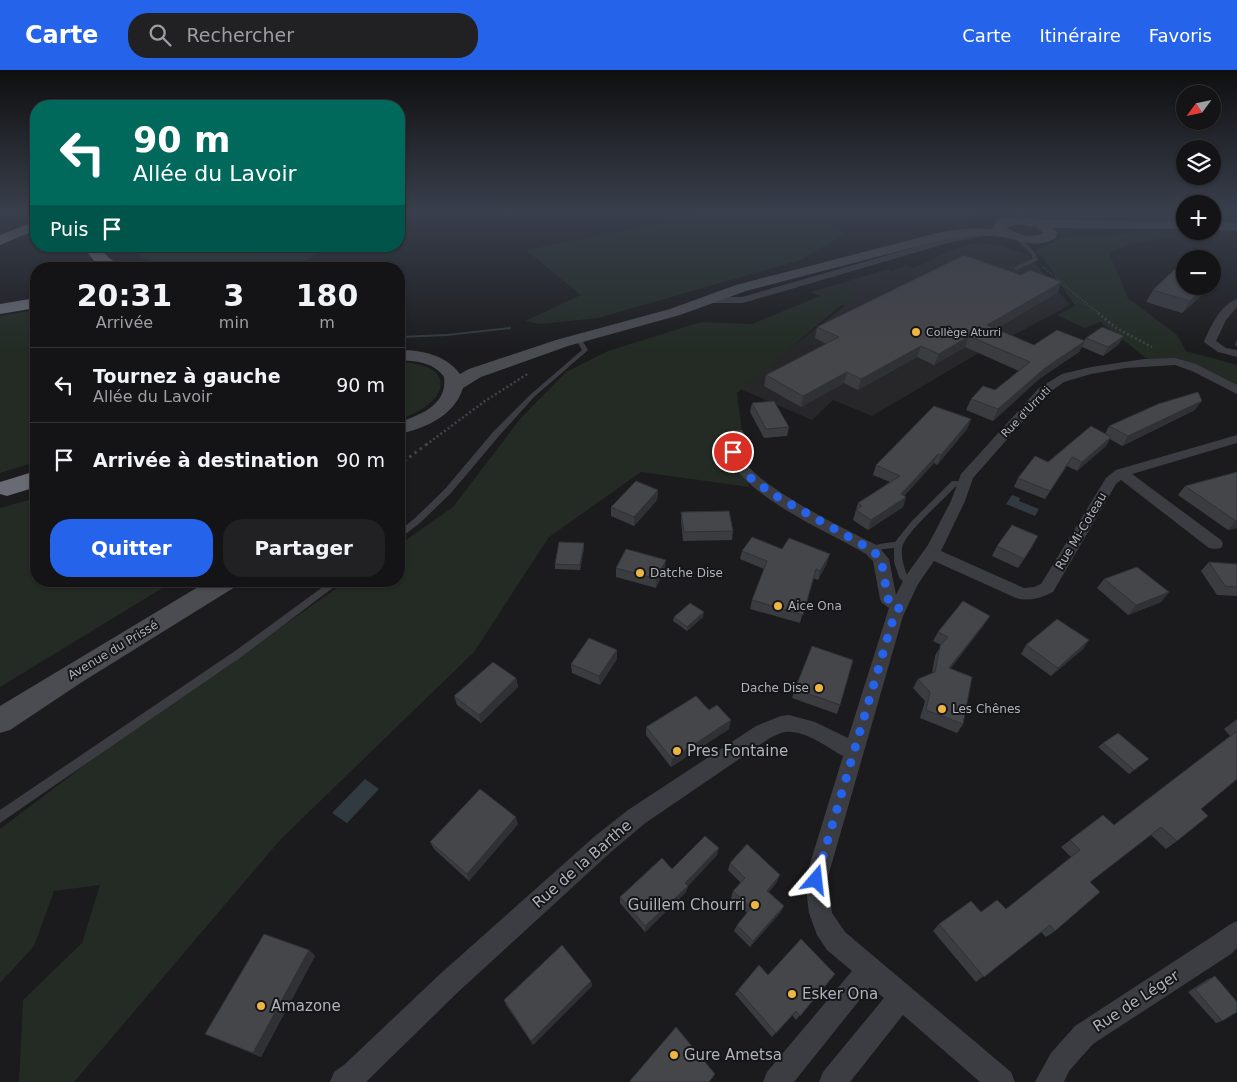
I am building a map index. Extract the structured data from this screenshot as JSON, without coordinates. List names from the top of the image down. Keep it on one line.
{"streets":{"main road":["Avenue du Prissé"],"street":["Rue d'Urruti","Rue Mi-Coteau","Rue de la Barthe","Rue de Léger"]},"crossings":[["Rue d'Urruti","Rue Mi-Coteau"],["Rue d'Urruti","Rue de la Barthe"]],"places":["Collège Aturri","Datche Dise","Aice Ona","Dache Dise","Les Chênes","Pres Fontaine","Guillem Chourri","Esker Ona","Amazone","Gure Ametsa"],"north":"bottom left","page":{"header":"Carte","search":"Rechercher","nav":["Carte","Itinéraire","Favoris"],"map_buttons":["+","−"],"turn":["90 m","Allée du Lavoir"],"then":"Puis","eta":["20:31","Arrivée","3","min","180","m"],"list":[{"name":"Tournez à gauche","note":"Allée du Lavoir","value":"90 m"},{"name":"Arrivée à destination","value":"90 m"}],"buttons":["Quitter","Partager"]}}
